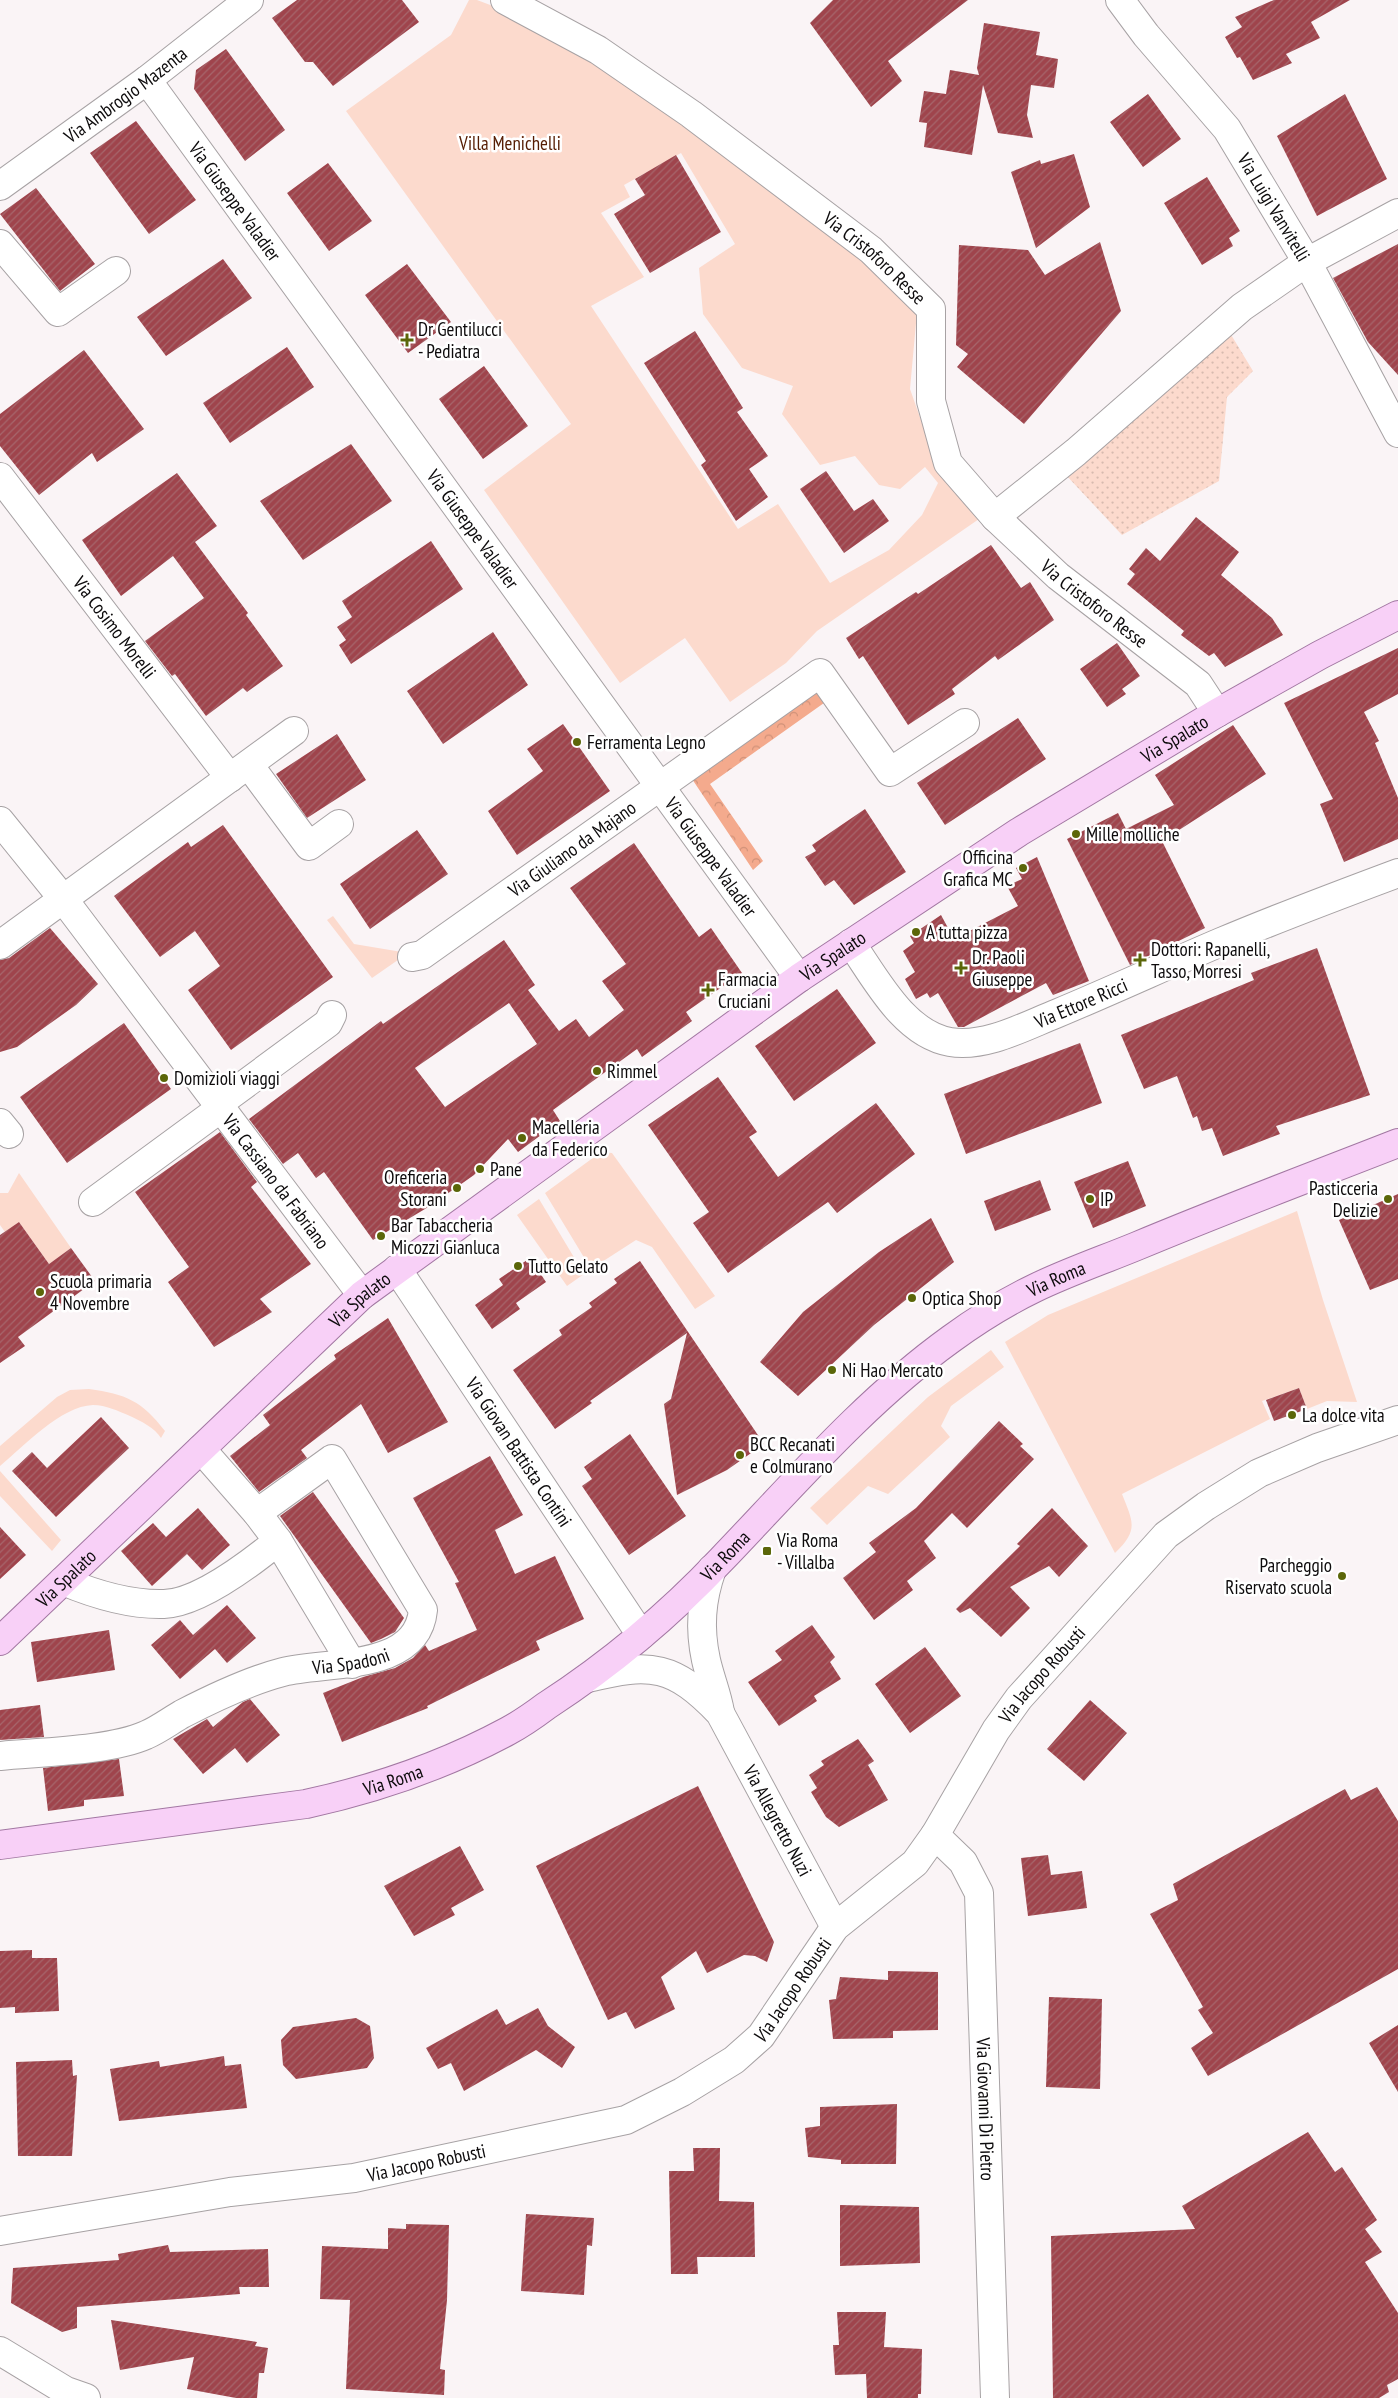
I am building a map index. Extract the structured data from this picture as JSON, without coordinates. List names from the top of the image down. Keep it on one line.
{"streets":{"main road":["Via Spalato","Via Roma"],"street":["Via Ambrogio Mazenta","Via Giuseppe Valadier","Via Luigi Vanvitelli","Via Cristoforo Resse","Via Cosimo Morelli","Via Giuliano da Majano","Via Ettore Ricci","Via Cassiano da Fabriano","Via Giovan Battista Contini","Via Spadoni","Via Jacopo Robusti","Via Allegretto Nuzi","Via Giovanni Di Pietro"]},"crossings":[["Via Ambrogio Mazenta","Via Giuseppe Valadier"],["Via Giuseppe Valadier","Via Spalato"],["Via Giuseppe Valadier","Via Giuliano da Majano"],["Via Cristoforo Resse","Via Spalato"],["Via Spalato","Via Ettore Ricci"],["Via Spalato","Via Cassiano da Fabriano"],["Via Spalato","Via Giovan Battista Contini"],["Via Roma","Via Giovan Battista Contini"],["Via Roma","Via Allegretto Nuzi"],["Via Jacopo Robusti","Via Allegretto Nuzi"],["Via Jacopo Robusti","Via Giovanni Di Pietro"]],"parks":["Villa Menichelli"],"places":{"health":["Dr Gentilucci - Pediatra","Dottori: Rapanelli, Tasso, Morresi","Dr. Paoli Giuseppe","Farmacia Cruciani"],"other":["Ferramenta Legno","Mille molliche","Officina Grafica MC","A tutta pizza","Rimmel","Domizioli viaggi","Macelleria da Federico","Pane","Oreficeria Storani","IP","Pasticceria Delizie","Bar Tabaccheria Micozzi Gianluca","Tutto Gelato","Scuola primaria 4 Novembre","Optica Shop","Ni Hao Mercato","La dolce vita","BCC Recanati e Colmurano","Parcheggio Riservato scuola"],"transit":["Via Roma - Villalba"]}}
